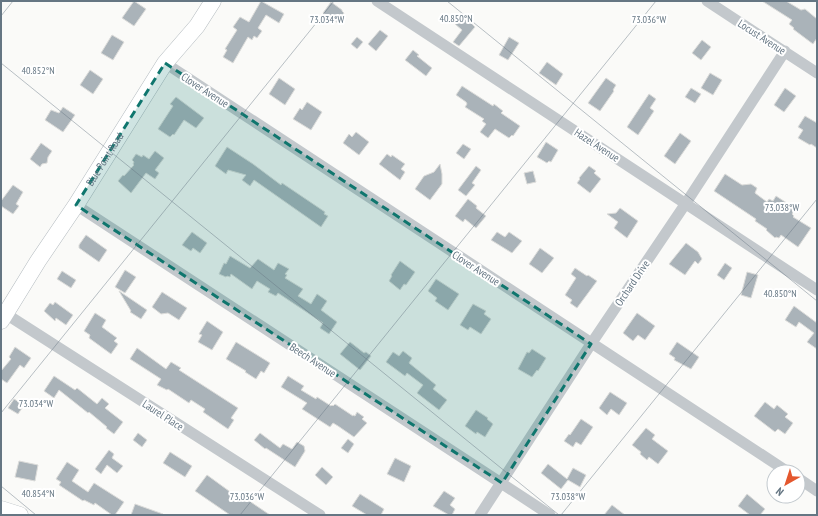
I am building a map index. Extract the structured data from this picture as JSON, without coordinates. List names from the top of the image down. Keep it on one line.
{"streets":{"street":["Locust Avenue","Clover Avenue","Hazel Avenue","Blue Point Road","Orchard Drive","Beech Avenue","Laurel Place"]},"crossings":[["Locust Avenue","Orchard Drive"],["Clover Avenue","Blue Point Road"],["Clover Avenue","Orchard Drive"],["Hazel Avenue","Orchard Drive"],["Blue Point Road","Beech Avenue"],["Blue Point Road","Laurel Place"],["Orchard Drive","Beech Avenue"]],"north":"bottom left","coordinates":["40.850°N","73.034°W","73.036°W","40.852°N","73.038°W","40.854°N"]}
